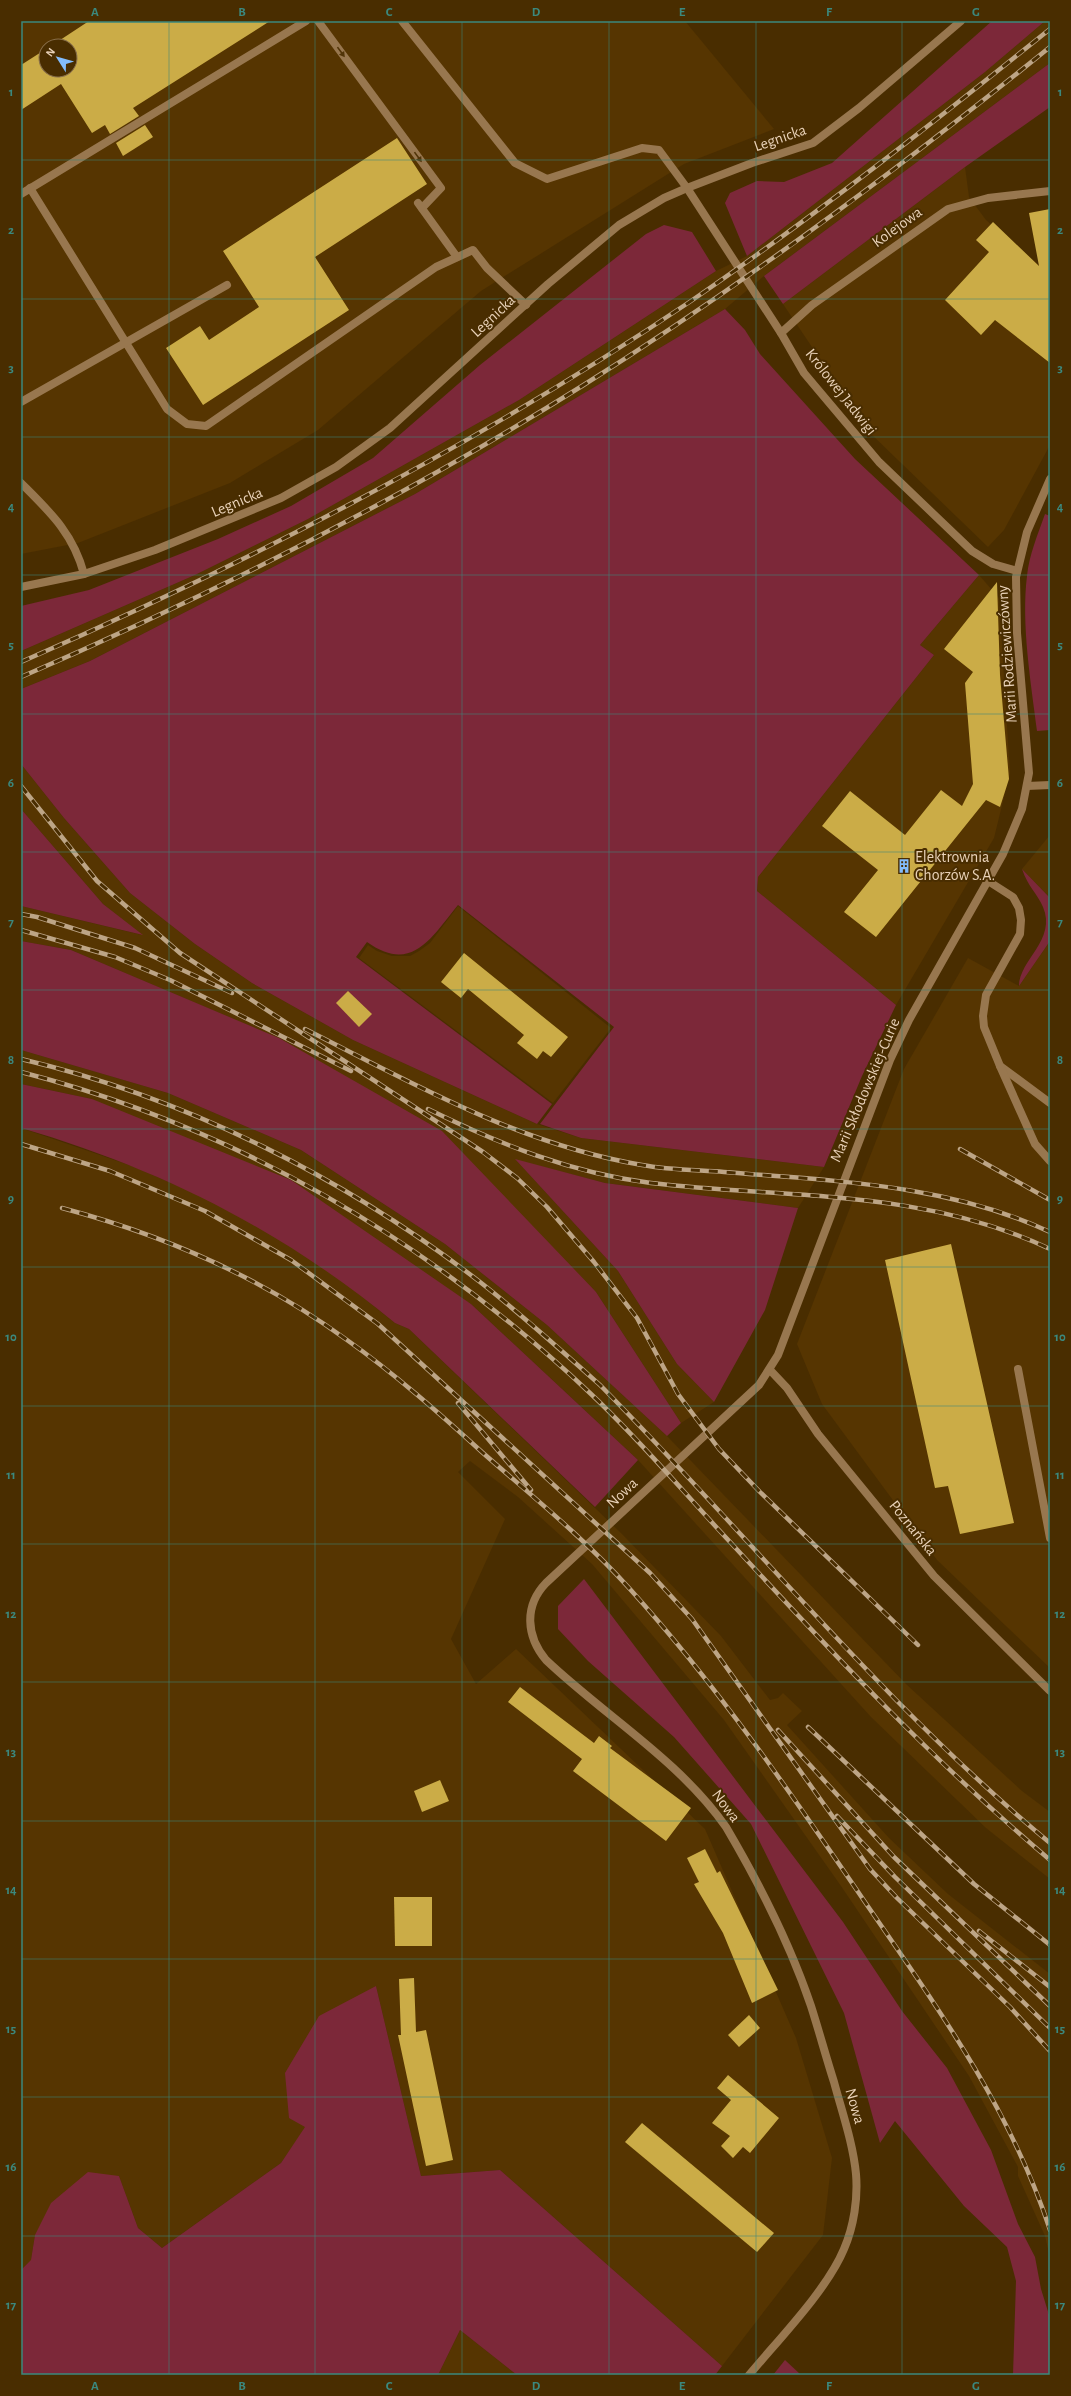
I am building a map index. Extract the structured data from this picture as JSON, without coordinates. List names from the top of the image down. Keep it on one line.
{"streets":{"street":["Legnicka","Kolejowa","Królowej Jadwigi","Marii Rodziewiczówny","Marii Skłodowskiej-Curie","Nowa","Poznańska"]},"crossings":[["Legnicka","Królowej Jadwigi"],["Kolejowa","Królowej Jadwigi"],["Królowej Jadwigi","Marii Rodziewiczówny"],["Marii Rodziewiczówny","Marii Skłodowskiej-Curie"],["Marii Skłodowskiej-Curie","Nowa"],["Marii Skłodowskiej-Curie","Poznańska"],["Nowa","Poznańska"]],"places":{"building":["Elektrownia Chorzów S.A."]},"north":"top left","grid":{"columns":["A","B","C","D","E","F","G"],"rows":["1","2","3","4","5","6","7","8","9","10","11","12","13","14","15","16","17"]}}
